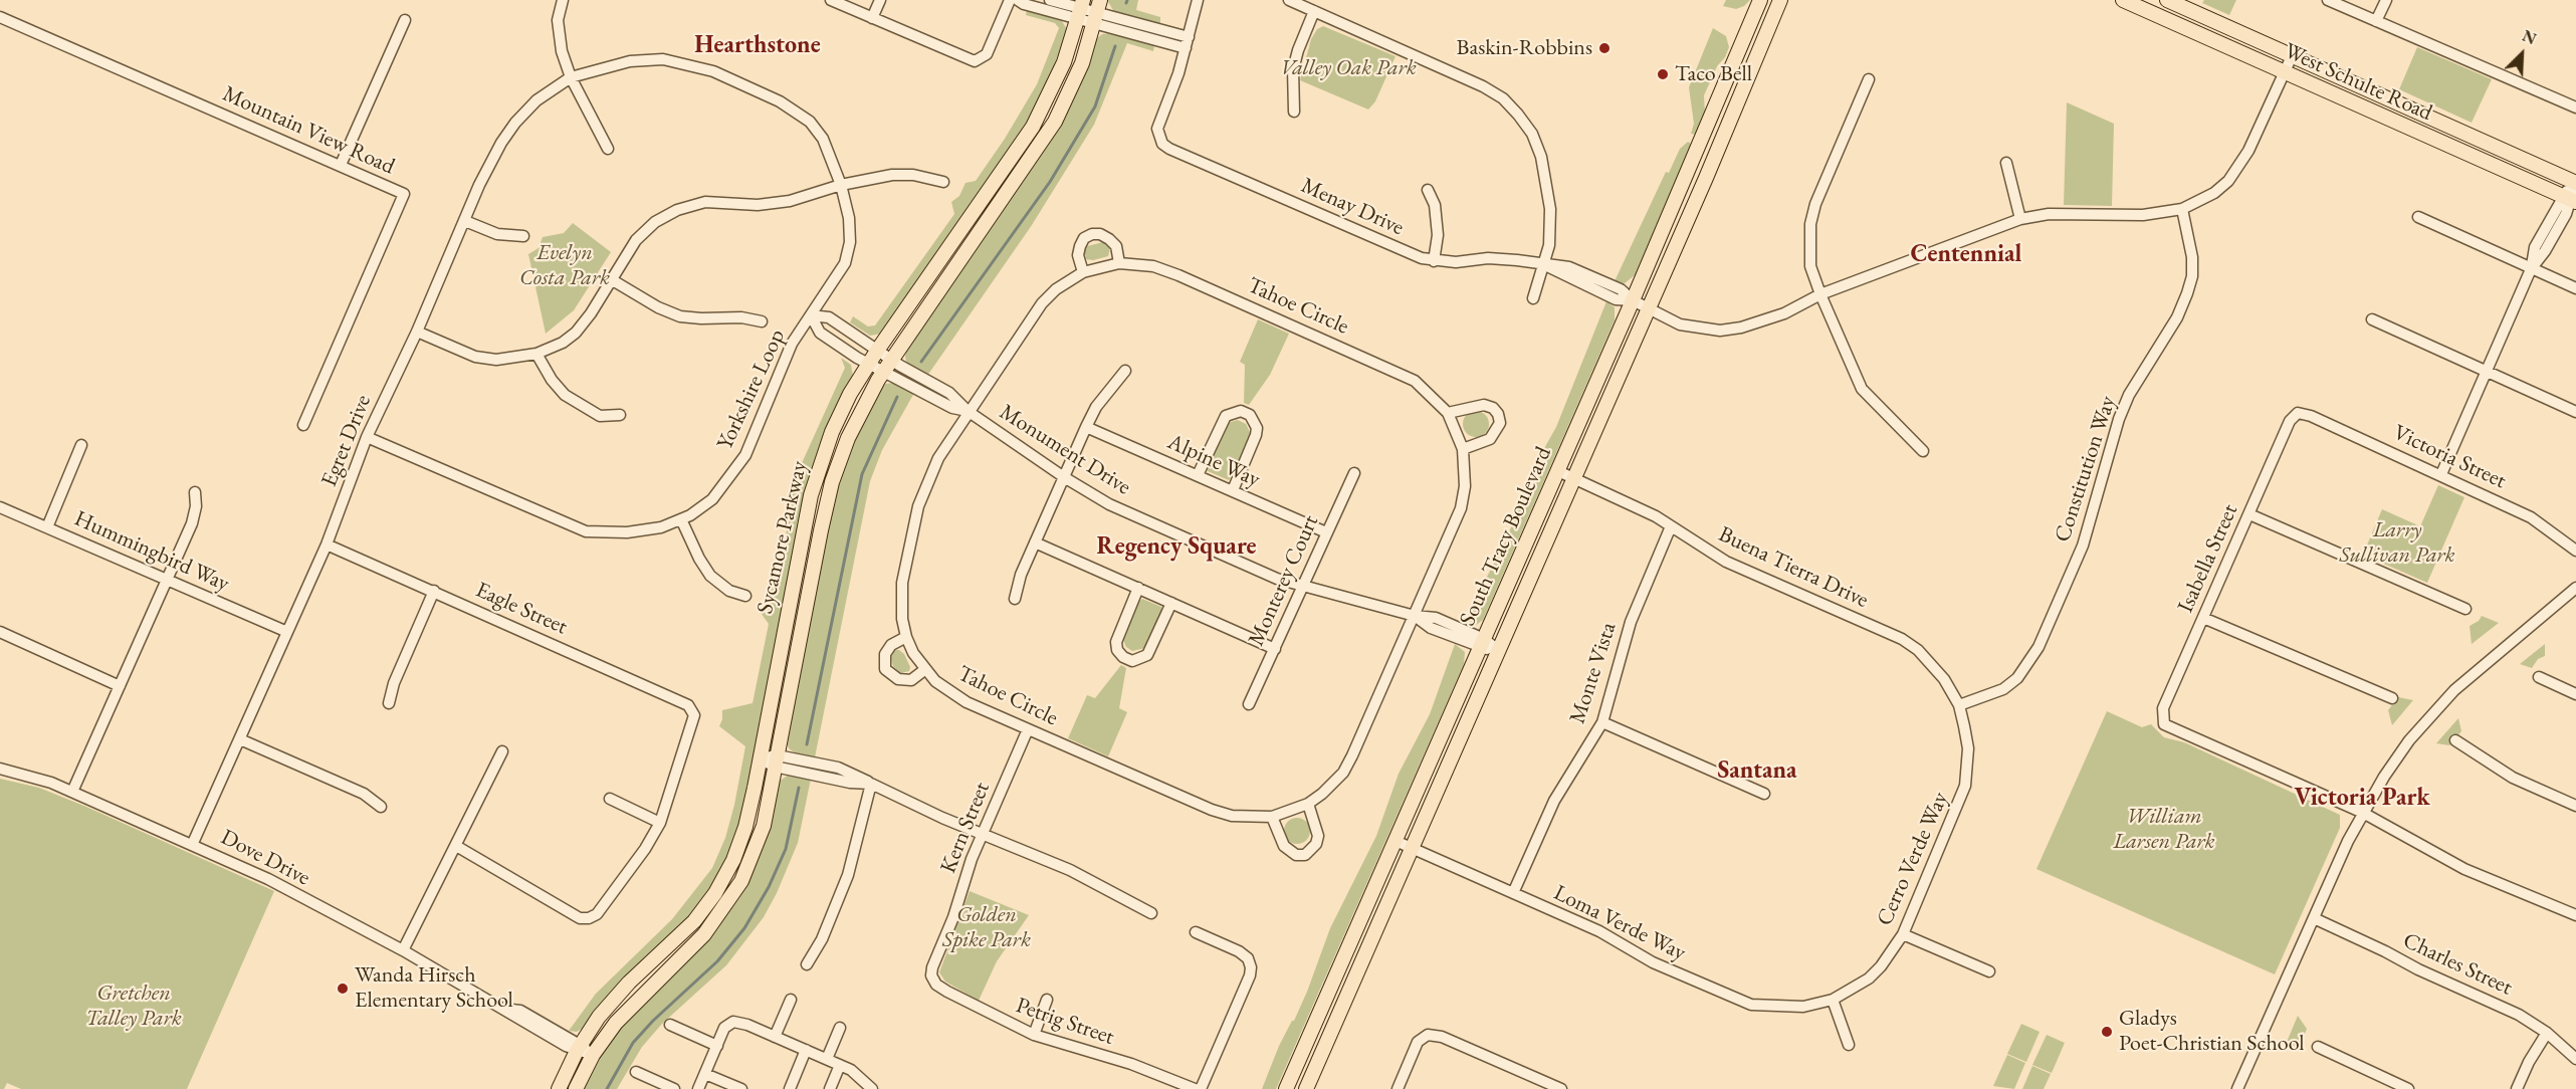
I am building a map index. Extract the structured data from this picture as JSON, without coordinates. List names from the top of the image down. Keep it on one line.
{"streets":{"main road":["West Schulte Road","South Tracy Boulevard","Sycamore Parkway"],"street":["Mountain View Road","Menay Drive","Tahoe Circle","Yorkshire Loop","Egret Drive","Monument Drive","Victoria Street","Alpine Way","Constitution Way","Hummingbird Way","Isabella Street","Buena Tierra Drive","Monterey Court","Eagle Street","Monte Vista","Kern Street","Dove Drive","Cerro Verde Way","Loma Verde Way","Charles Street","Petrig Street"]},"crossings":[["West Schulte Road","Menay Drive"],["Menay Drive","Constitution Way"],["Menay Drive","South Tracy Boulevard"],["Tahoe Circle","Monument Drive"],["Tahoe Circle","Kern Street"],["Yorkshire Loop","Egret Drive"],["Yorkshire Loop","Monument Drive"],["Egret Drive","Hummingbird Way"],["Egret Drive","Eagle Street"],["Egret Drive","Dove Drive"],["Monument Drive","South Tracy Boulevard"],["Monument Drive","Sycamore Parkway"],["Monument Drive","Monterey Court"],["Victoria Street","Isabella Street"],["Alpine Way","Monterey Court"],["Constitution Way","Buena Tierra Drive"],["Constitution Way","Cerro Verde Way"],["South Tracy Boulevard","Buena Tierra Drive"],["South Tracy Boulevard","Loma Verde Way"],["Sycamore Parkway","Dove Drive"],["Buena Tierra Drive","Monte Vista"],["Buena Tierra Drive","Cerro Verde Way"],["Monte Vista","Loma Verde Way"],["Kern Street","Petrig Street"],["Cerro Verde Way","Loma Verde Way"]],"districts":["Hearthstone","Centennial","Regency Square","Santana","Victoria Park"],"parks":["Valley Oak Park","Evelyn Costa Park","Larry Sullivan Park","William Larsen Park","Golden Spike Park","Gretchen Talley Park"],"places":["Baskin-Robbins","Taco Bell","Wanda Hirsch Elementary School","Gladys Poet-Christian School"],"north":"top right"}
